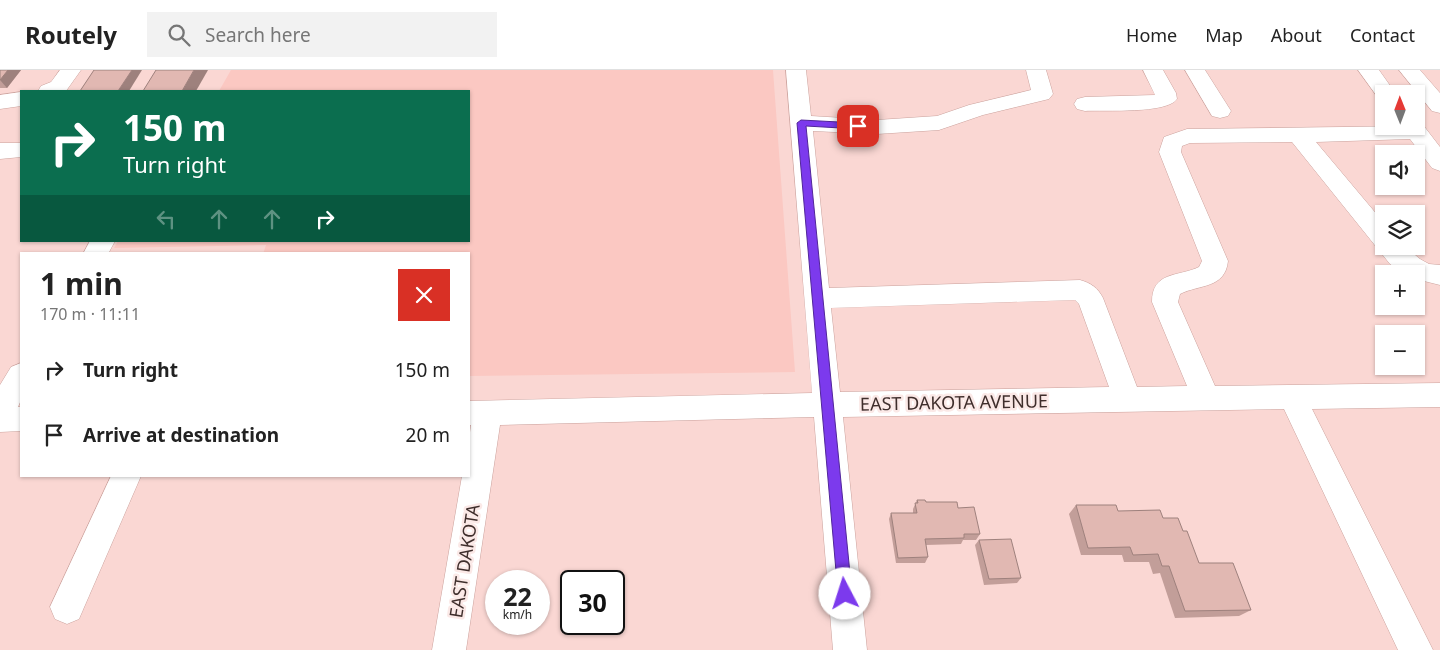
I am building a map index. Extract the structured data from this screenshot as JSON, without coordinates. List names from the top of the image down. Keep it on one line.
{"streets":{"street":["EAST DAKOTA AVENUE","EAST DAKOTA"]},"crossings":[["EAST DAKOTA AVENUE","EAST DAKOTA"]],"north":"top","page":{"header":"Routely","search":"Search here","nav":["Home","Map","About","Contact"],"map_buttons":["+","−"],"turn":["150 m","Turn right"],"heading":["1 min","170 m · 11:11"],"list":[{"name":"Turn right","value":"150 m"},{"name":"Arrive at destination","value":"20 m"}],"speed":"22 km/h","limit":"30"}}
